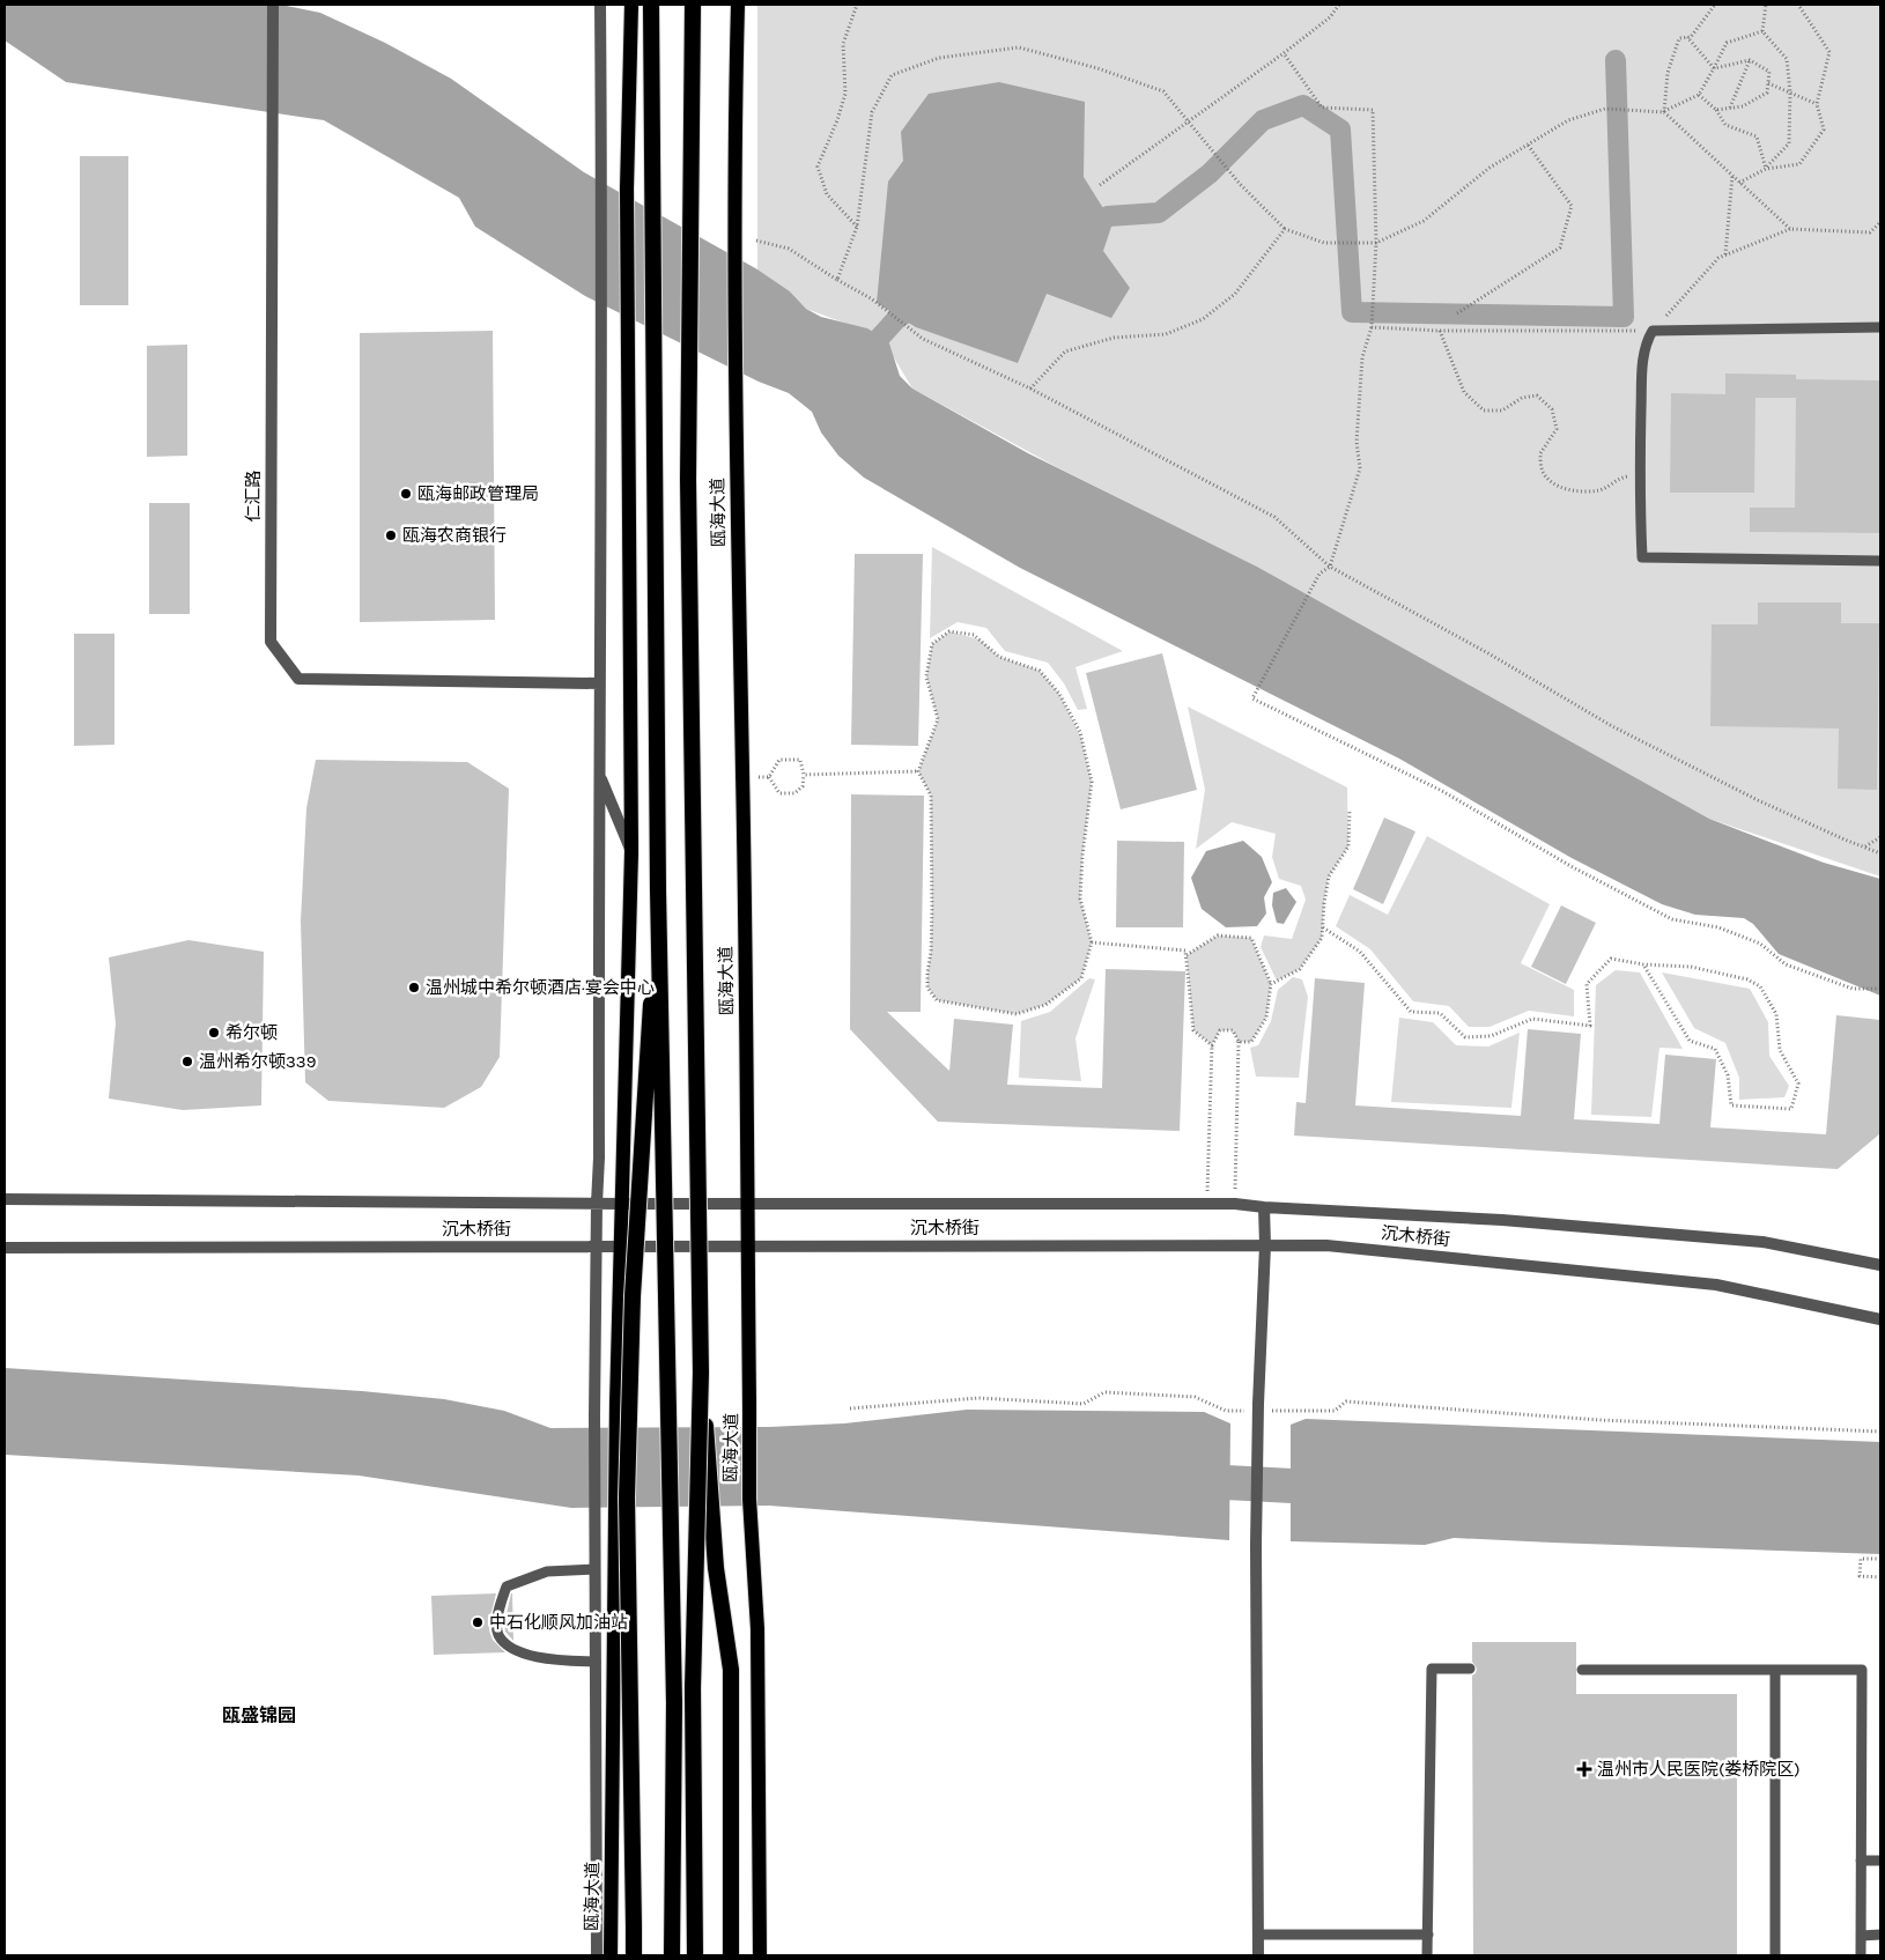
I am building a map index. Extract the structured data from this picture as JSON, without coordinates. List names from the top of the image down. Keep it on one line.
{"streets":{"highway":["瓯海大道"],"street":["仁汇路","沉木桥街"]},"crossings":[["瓯海大道","沉木桥街"]],"districts":["瓯盛锦园"],"places":{"other":["瓯海邮政管理局","瓯海农商银行","温州城中希尔顿酒店·宴会中心","希尔顿","温州希尔顿339","中石化顺风加油站"],"health":["温州市人民医院(娄桥院区)"]}}
